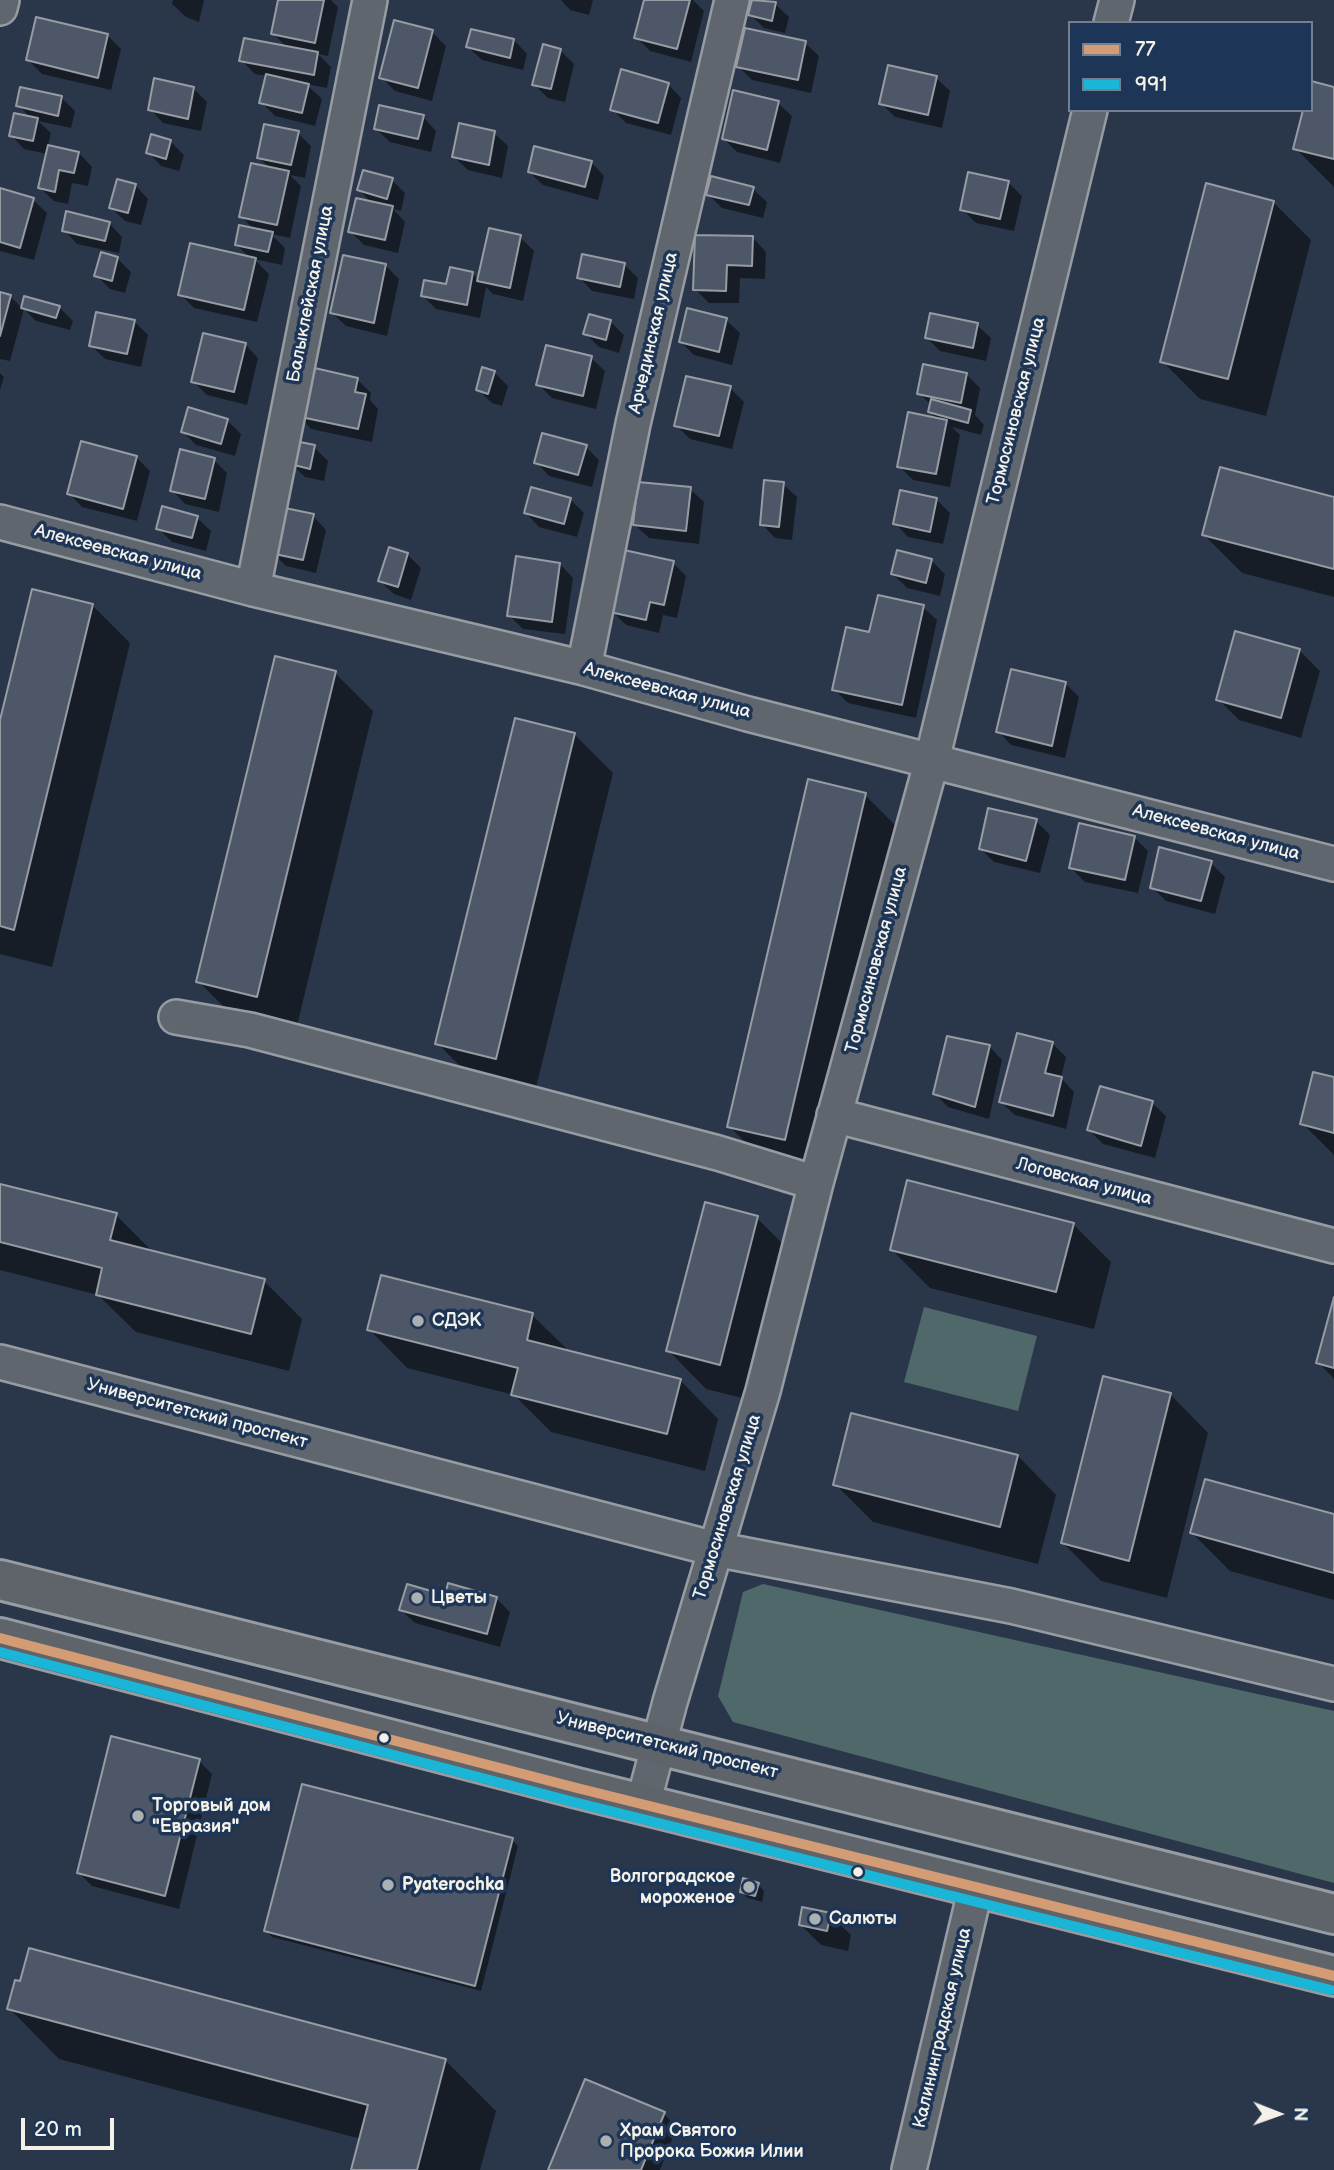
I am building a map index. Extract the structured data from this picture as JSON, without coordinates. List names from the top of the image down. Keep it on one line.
{"streets":{"highway":["Университетский проспект"],"street":["Балыклейская улица","Арчединская улица","Тормосиновская улица","Алексеевская улица","Логовская улица","Калининградская улица"]},"crossings":[["Балыклейская улица","Алексеевская улица"],["Арчединская улица","Алексеевская улица"],["Тормосиновская улица","Алексеевская улица"],["Тормосиновская улица","Логовская улица"],["Тормосиновская улица","Университетский проспект"]],"places":["СДЭК","Цветы","Торговый дом \"Евразия\"","Pyaterochka","Волгоградское мороженое","Салюты","Храм Святого Пророка Божия Илии"],"lines":["transit line 77","transit line 991"],"legend":["77","991"],"scale_bar":"20 m","north":"right"}
